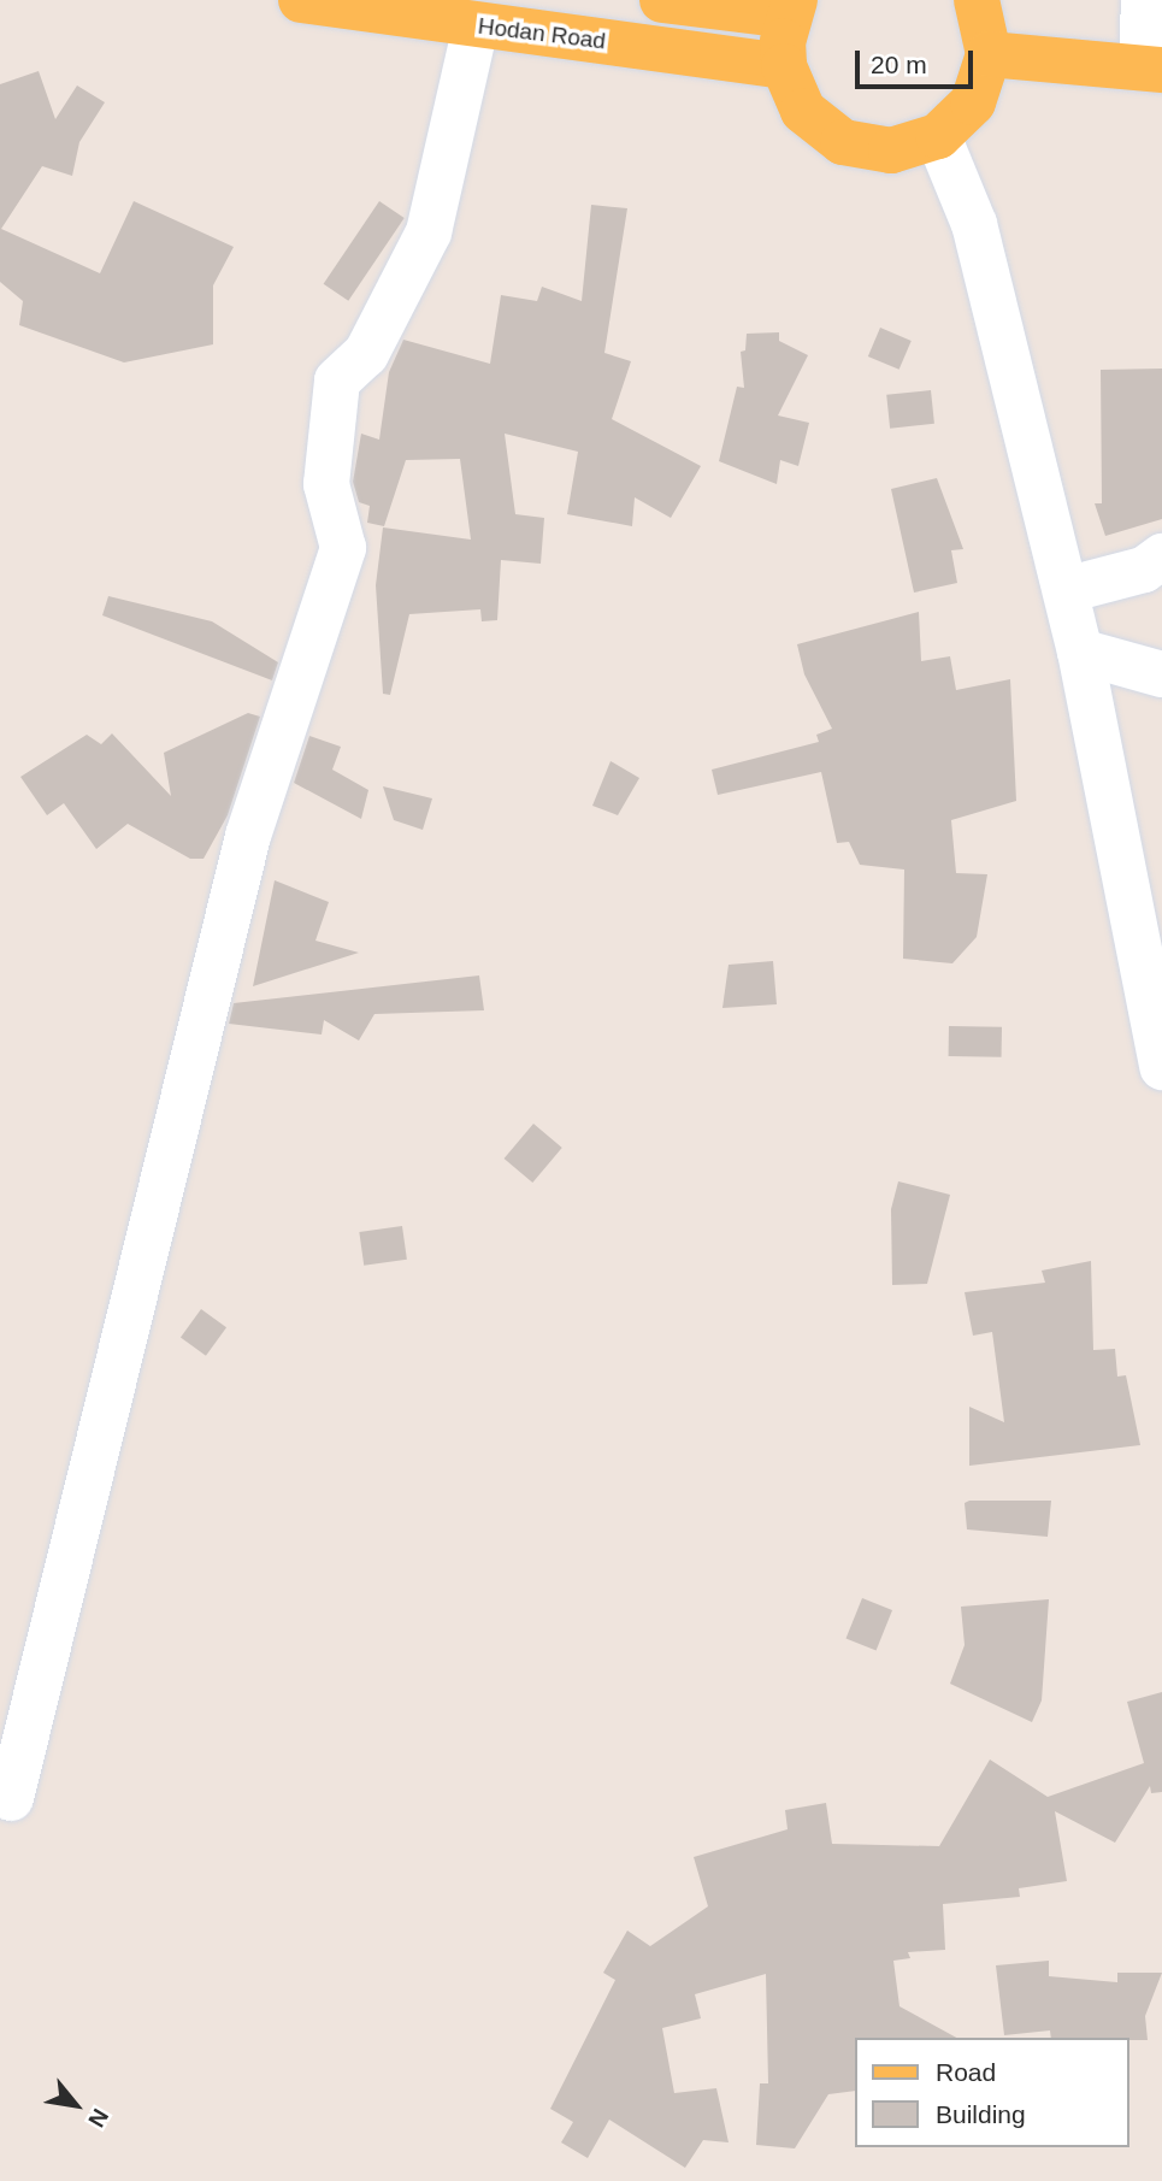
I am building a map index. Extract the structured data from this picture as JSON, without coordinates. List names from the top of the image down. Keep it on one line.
{"streets":{"main road":["Hodan Road"]},"legend":["Road","Building"],"scale_bar":"20 m","north":"bottom right"}
